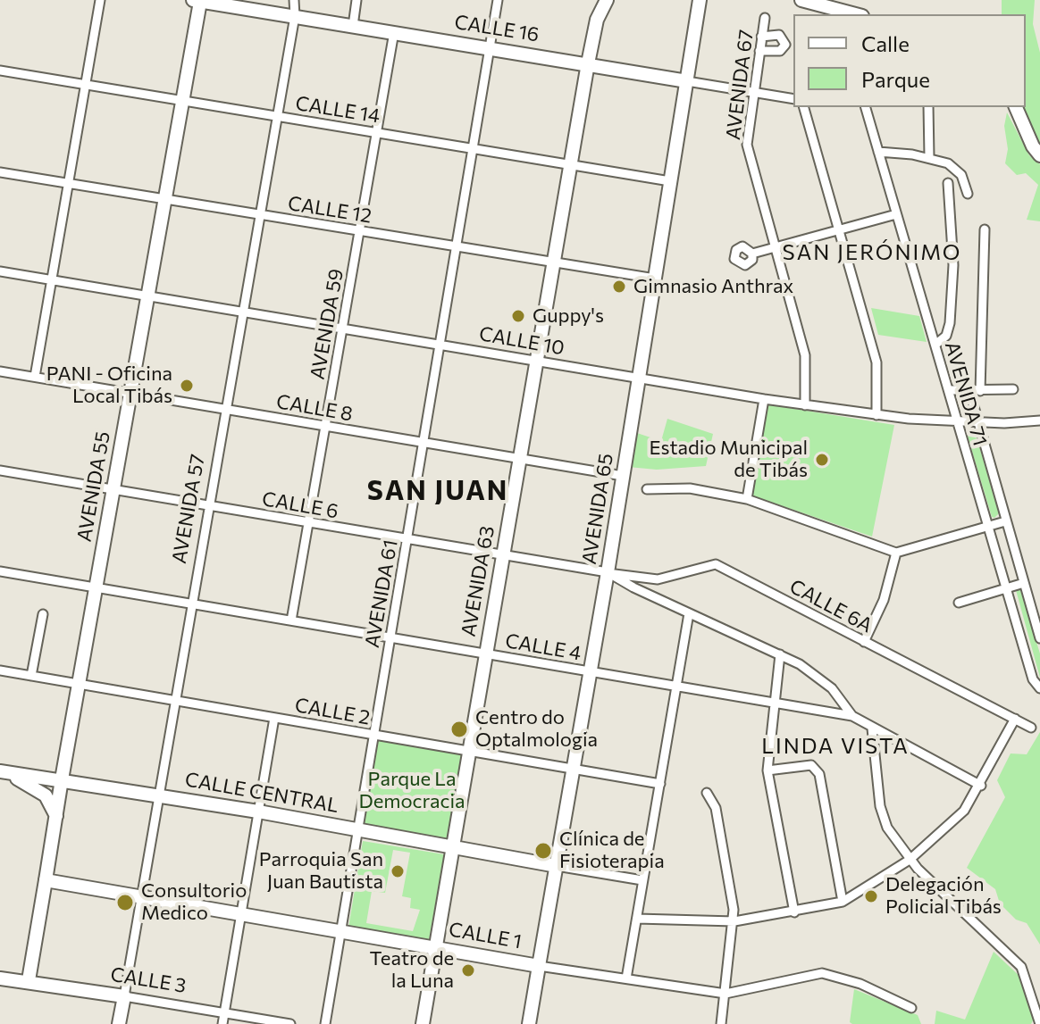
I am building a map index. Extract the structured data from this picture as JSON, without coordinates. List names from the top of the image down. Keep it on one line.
{"streets":{"main road":["CALLE 16","AVENIDA 55","AVENIDA 57","AVENIDA 65","AVENIDA 63","CALLE CENTRAL","CALLE 1","CALLE 3"],"street":["AVENIDA 67","CALLE 14","CALLE 12","AVENIDA 59","CALLE 10","AVENIDA 71","CALLE 8","CALLE 6","AVENIDA 61","CALLE 6A","CALLE 4","CALLE 2"]},"crossings":[["CALLE 16","AVENIDA 67"],["CALLE 16","AVENIDA 59"],["CALLE 16","AVENIDA 55"],["CALLE 16","AVENIDA 57"],["CALLE 16","AVENIDA 65"],["CALLE 16","AVENIDA 63"],["CALLE 16","AVENIDA 61"],["AVENIDA 67","CALLE 10"],["CALLE 14","AVENIDA 59"],["CALLE 14","AVENIDA 55"],["CALLE 14","AVENIDA 57"],["CALLE 14","AVENIDA 65"],["CALLE 14","AVENIDA 63"],["CALLE 14","AVENIDA 61"],["CALLE 12","AVENIDA 59"],["CALLE 12","AVENIDA 55"],["CALLE 12","AVENIDA 57"],["CALLE 12","AVENIDA 65"],["CALLE 12","AVENIDA 63"],["CALLE 12","AVENIDA 61"],["AVENIDA 59","CALLE 10"],["AVENIDA 59","CALLE 8"],["AVENIDA 59","CALLE 6"],["AVENIDA 59","CALLE 4"],["CALLE 10","AVENIDA 71"],["CALLE 10","AVENIDA 55"],["CALLE 10","AVENIDA 57"],["CALLE 10","AVENIDA 65"],["CALLE 10","AVENIDA 63"],["CALLE 10","AVENIDA 61"],["CALLE 8","AVENIDA 55"],["CALLE 8","AVENIDA 57"],["CALLE 8","AVENIDA 65"],["CALLE 8","AVENIDA 63"],["CALLE 8","AVENIDA 61"],["AVENIDA 55","CALLE 6"],["AVENIDA 55","CALLE 4"],["AVENIDA 55","CALLE 2"],["AVENIDA 55","CALLE CENTRAL"],["AVENIDA 55","CALLE 1"],["AVENIDA 55","CALLE 3"],["CALLE 6","AVENIDA 57"],["CALLE 6","AVENIDA 65"],["CALLE 6","AVENIDA 63"],["CALLE 6","AVENIDA 61"],["CALLE 6","CALLE 6A"],["CALLE 6","CALLE 4"],["AVENIDA 57","CALLE 4"],["AVENIDA 57","CALLE 2"],["AVENIDA 57","CALLE CENTRAL"],["AVENIDA 57","CALLE 1"],["AVENIDA 57","CALLE 3"],["AVENIDA 65","CALLE 6A"],["AVENIDA 65","CALLE 4"],["AVENIDA 65","CALLE 2"],["AVENIDA 65","CALLE CENTRAL"],["AVENIDA 65","CALLE 1"],["AVENIDA 63","CALLE 4"],["AVENIDA 63","CALLE 2"],["AVENIDA 63","CALLE CENTRAL"],["AVENIDA 63","CALLE 1"],["AVENIDA 61","CALLE 4"],["AVENIDA 61","CALLE 2"],["AVENIDA 61","CALLE CENTRAL"],["AVENIDA 61","CALLE 1"]],"districts":["SAN JERÓNIMO","SAN JUAN","LINDA VISTA"],"parks":["Parque La Democracia"],"places":["Gimnasio Anthrax","Guppy's","PANI - Oficina Local Tibás","Estadio Municipal de Tibás","Centro do Optalmologia","Clínica de Fisioterapia","Parroquia San Juan Bautista","Delegación Policial Tibás","Consultorio Medico","Teatro de la Luna"],"legend":["Calle","Parque"]}
